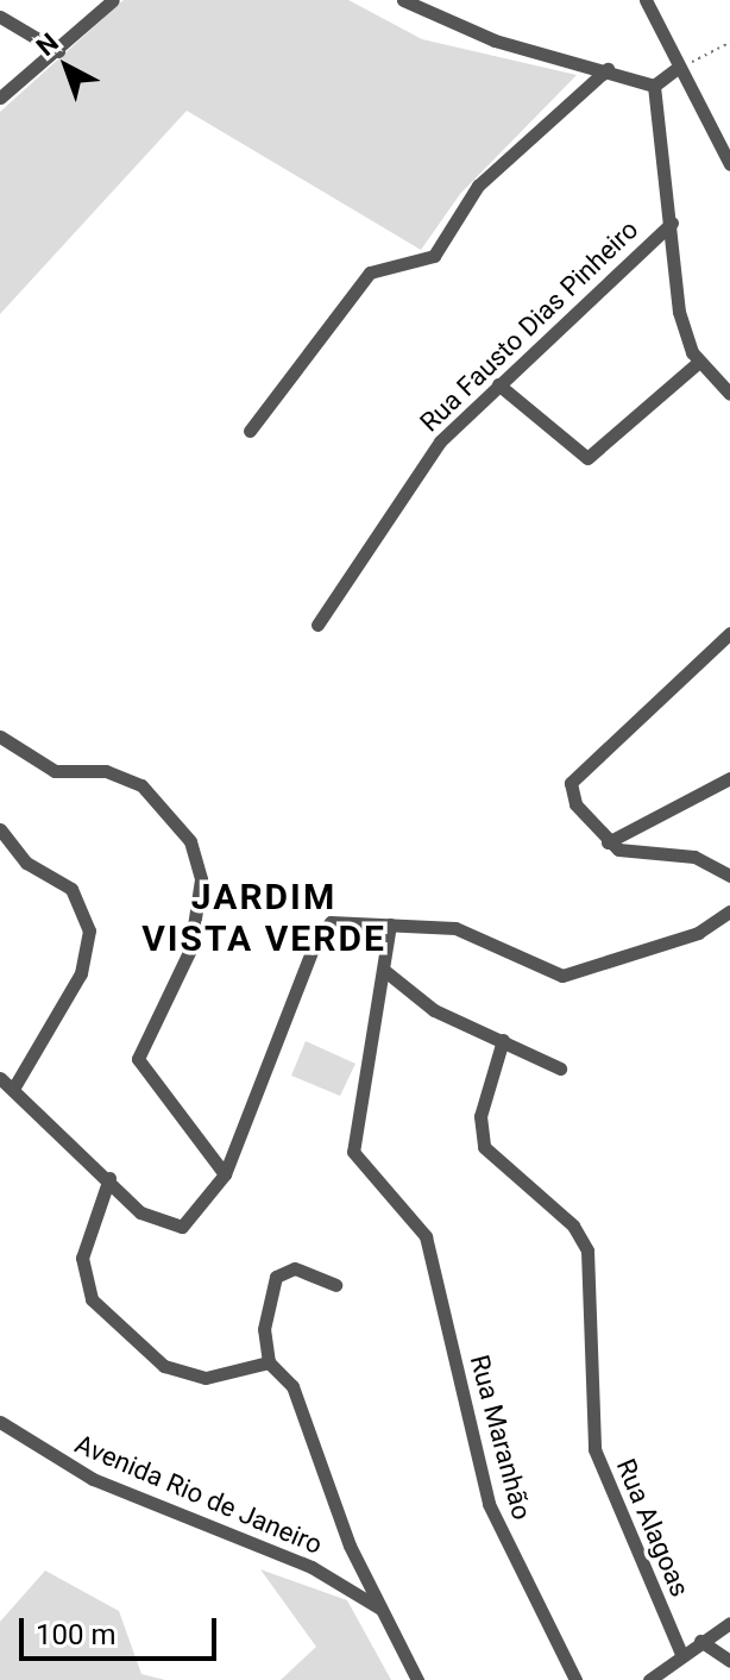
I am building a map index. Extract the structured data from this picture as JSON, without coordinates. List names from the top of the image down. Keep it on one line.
{"streets":{"street":["Rua Fausto Dias Pinheiro","Rua Maranhão","Avenida Rio de Janeiro","Rua Alagoas"]},"districts":["JARDIM VISTA VERDE"],"scale_bar":"100 m","north":"top left"}
